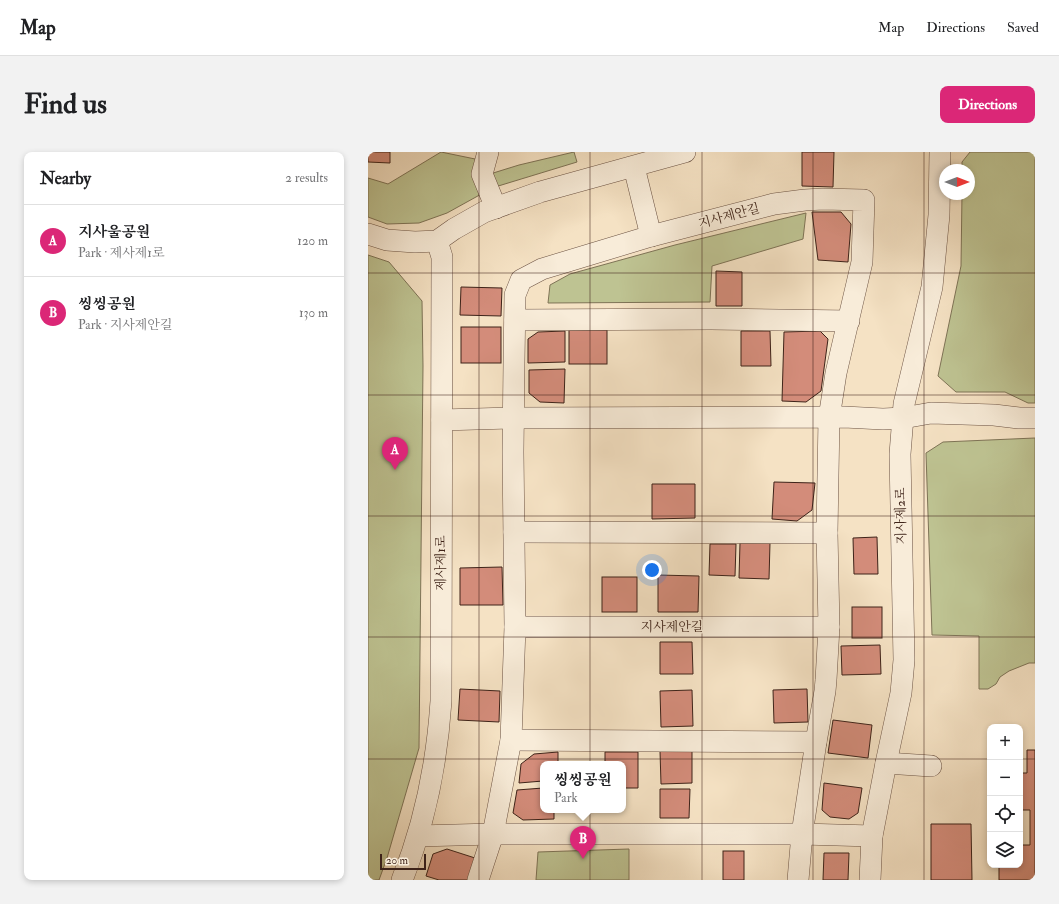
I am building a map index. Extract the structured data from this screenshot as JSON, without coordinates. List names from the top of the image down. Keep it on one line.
{"streets":{"street":["지사제안길","지사제2로","제사제1로"]},"scale_bar":"20 m","north":"right","page":{"header":"Map","nav":["Map","Directions","Saved"],"buttons":"Directions","title":"Find us","heading":["Nearby","2 results"],"list":[{"mark":"A","name":"지사울공원","note":"Park · 제사제1로","value":"120 m"},{"mark":"B","name":"씽씽공원","note":"Park · 지사제안길","value":"130 m"}],"pins":["A","B"],"map_buttons":["+","−"],"popup":["씽씽공원","Park"],"scale":"20 m"}}
